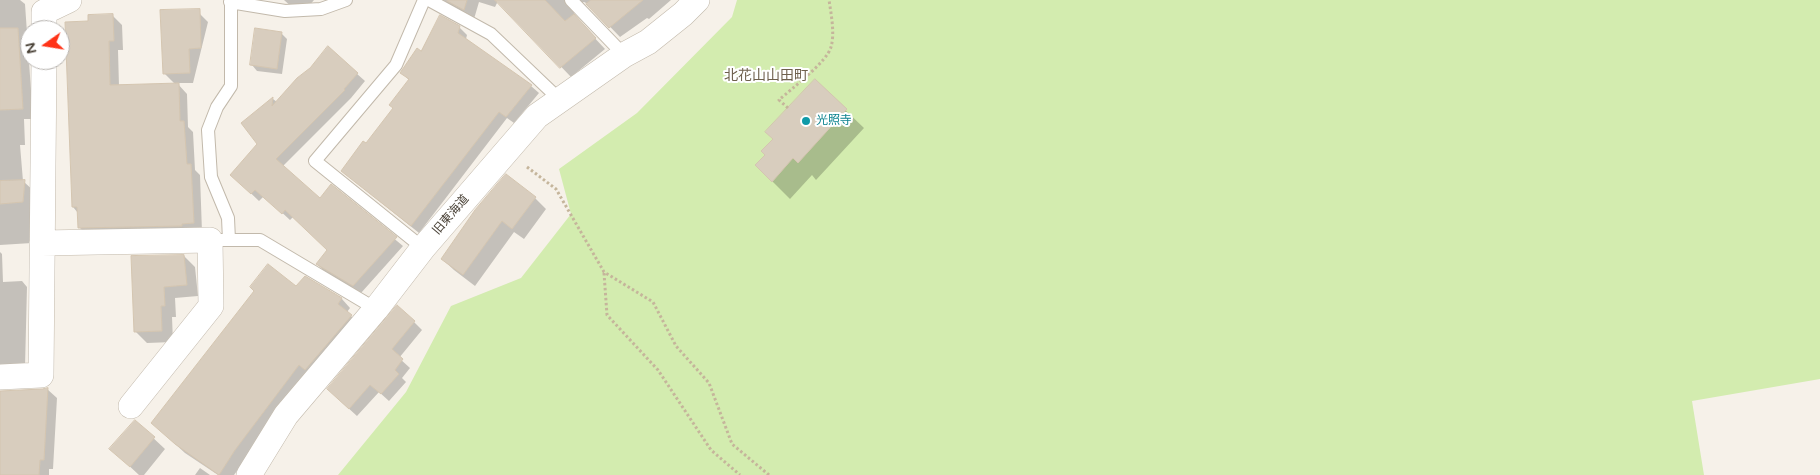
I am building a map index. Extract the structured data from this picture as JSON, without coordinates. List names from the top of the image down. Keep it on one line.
{"streets":{"street":["旧東海道"]},"districts":["北花山山田町"],"places":["光照寺"],"north":"left"}
